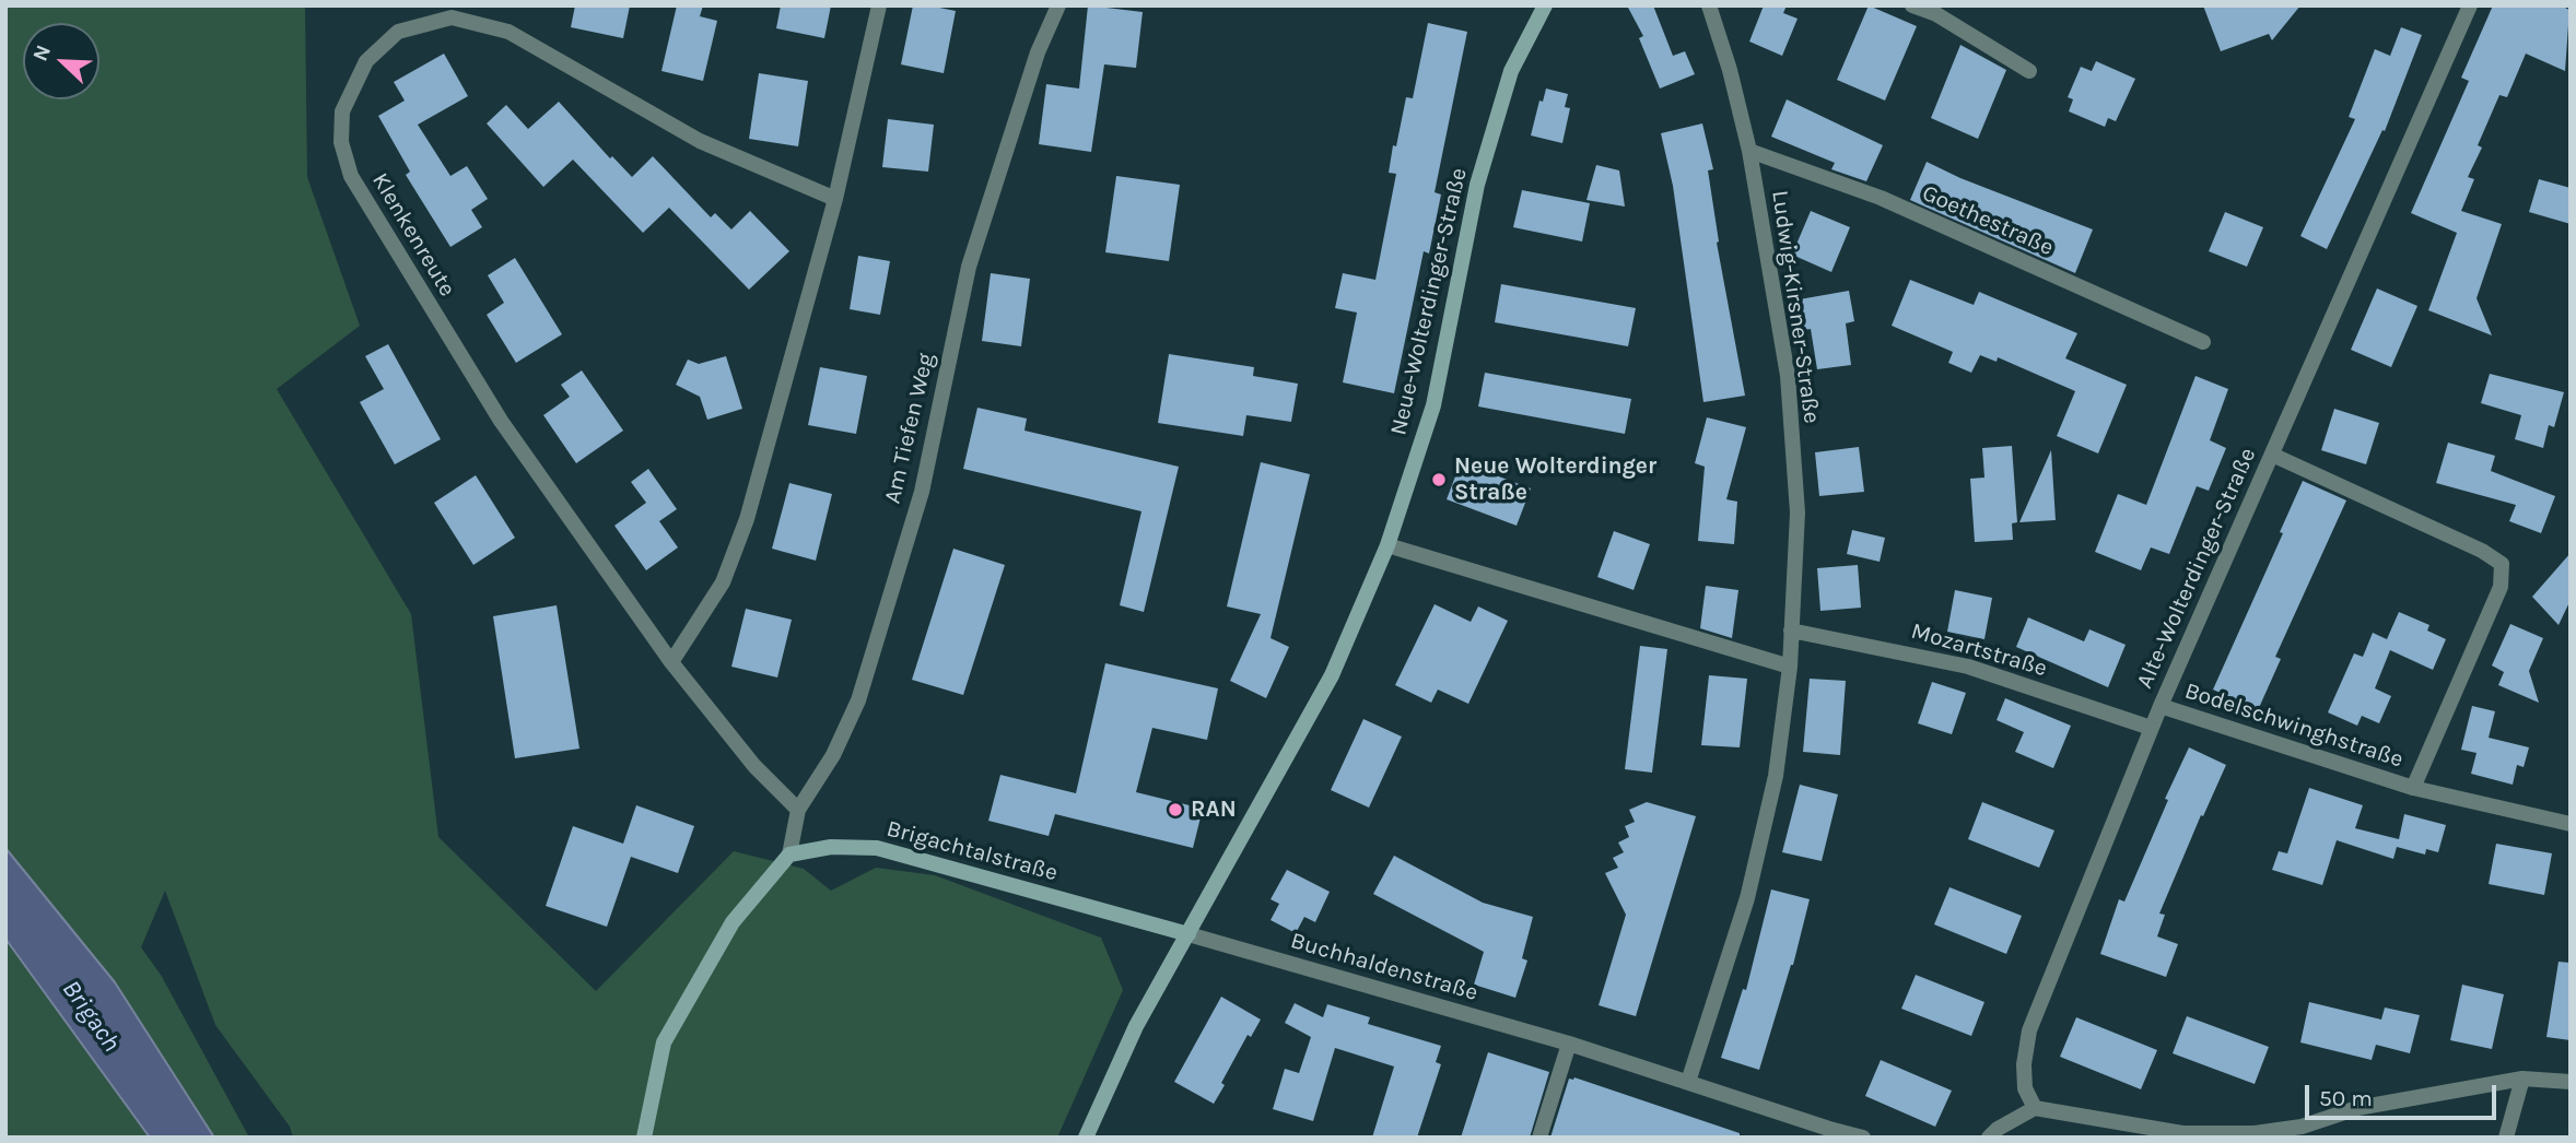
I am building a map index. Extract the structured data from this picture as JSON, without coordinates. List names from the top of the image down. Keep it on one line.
{"streets":{"main road":["Neue-Wolterdinger-Straße","Brigachtalstraße"],"street":["Goethestraße","Klenkenreute","Ludwig-Kirsner-Straße","Am Tiefen Weg","Alte-Wolterdinger-Straße","Mozartstraße","Bodelschwinghstraße","Buchhaldenstraße"]},"crossings":[["Goethestraße","Ludwig-Kirsner-Straße"],["Klenkenreute","Am Tiefen Weg"],["Neue-Wolterdinger-Straße","Brigachtalstraße"],["Neue-Wolterdinger-Straße","Buchhaldenstraße"],["Ludwig-Kirsner-Straße","Mozartstraße"],["Ludwig-Kirsner-Straße","Buchhaldenstraße"],["Am Tiefen Weg","Brigachtalstraße"],["Alte-Wolterdinger-Straße","Mozartstraße"],["Alte-Wolterdinger-Straße","Bodelschwinghstraße"],["Brigachtalstraße","Buchhaldenstraße"]],"water":["Brigach"],"places":["Neue Wolterdinger Straße","RAN"],"scale_bar":"50 m","north":"top left"}
